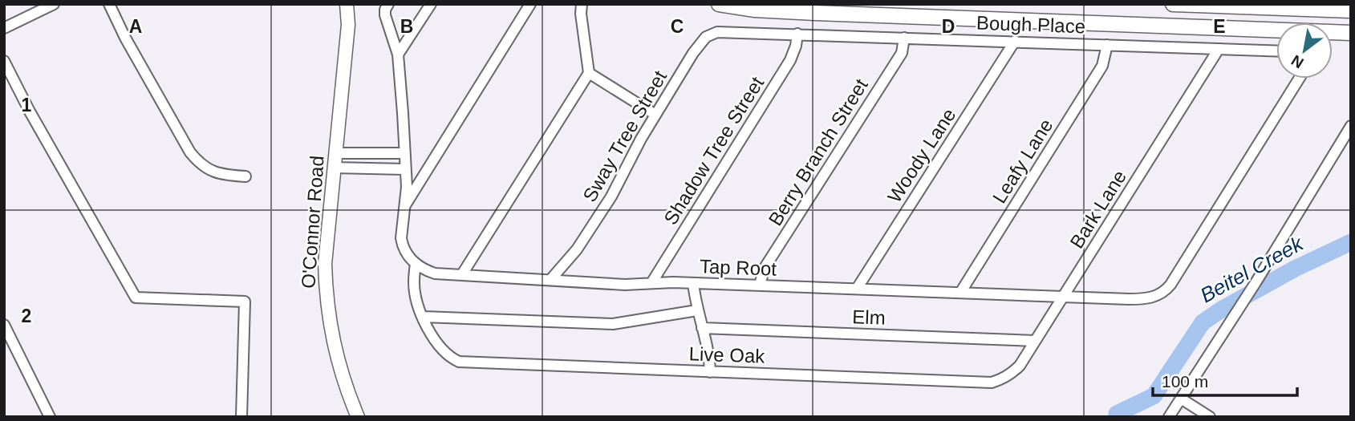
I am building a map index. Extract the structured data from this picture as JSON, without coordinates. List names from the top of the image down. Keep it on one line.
{"streets":{"main road":["O'Connor Road"],"street":["Bough Place","Sway Tree Street","Shadow Tree Street","Berry Branch Street","Woody Lane","Leafy Lane","Bark Lane","Tap Root","Elm","Live Oak"]},"crossings":[["Bough Place","Sway Tree Street"],["Bough Place","Shadow Tree Street"],["Bough Place","Berry Branch Street"],["Bough Place","Woody Lane"],["Bough Place","Leafy Lane"],["Bough Place","Bark Lane"],["Sway Tree Street","Tap Root"],["Shadow Tree Street","Tap Root"],["Berry Branch Street","Tap Root"],["Woody Lane","Tap Root"],["Leafy Lane","Tap Root"],["Bark Lane","Tap Root"],["Bark Lane","Elm"],["Bark Lane","Live Oak"]],"water":["Beitel Creek"],"scale_bar":"100 m","north":"bottom left","grid":{"columns":["A","B","C","D","E"],"rows":["1","2"]}}
